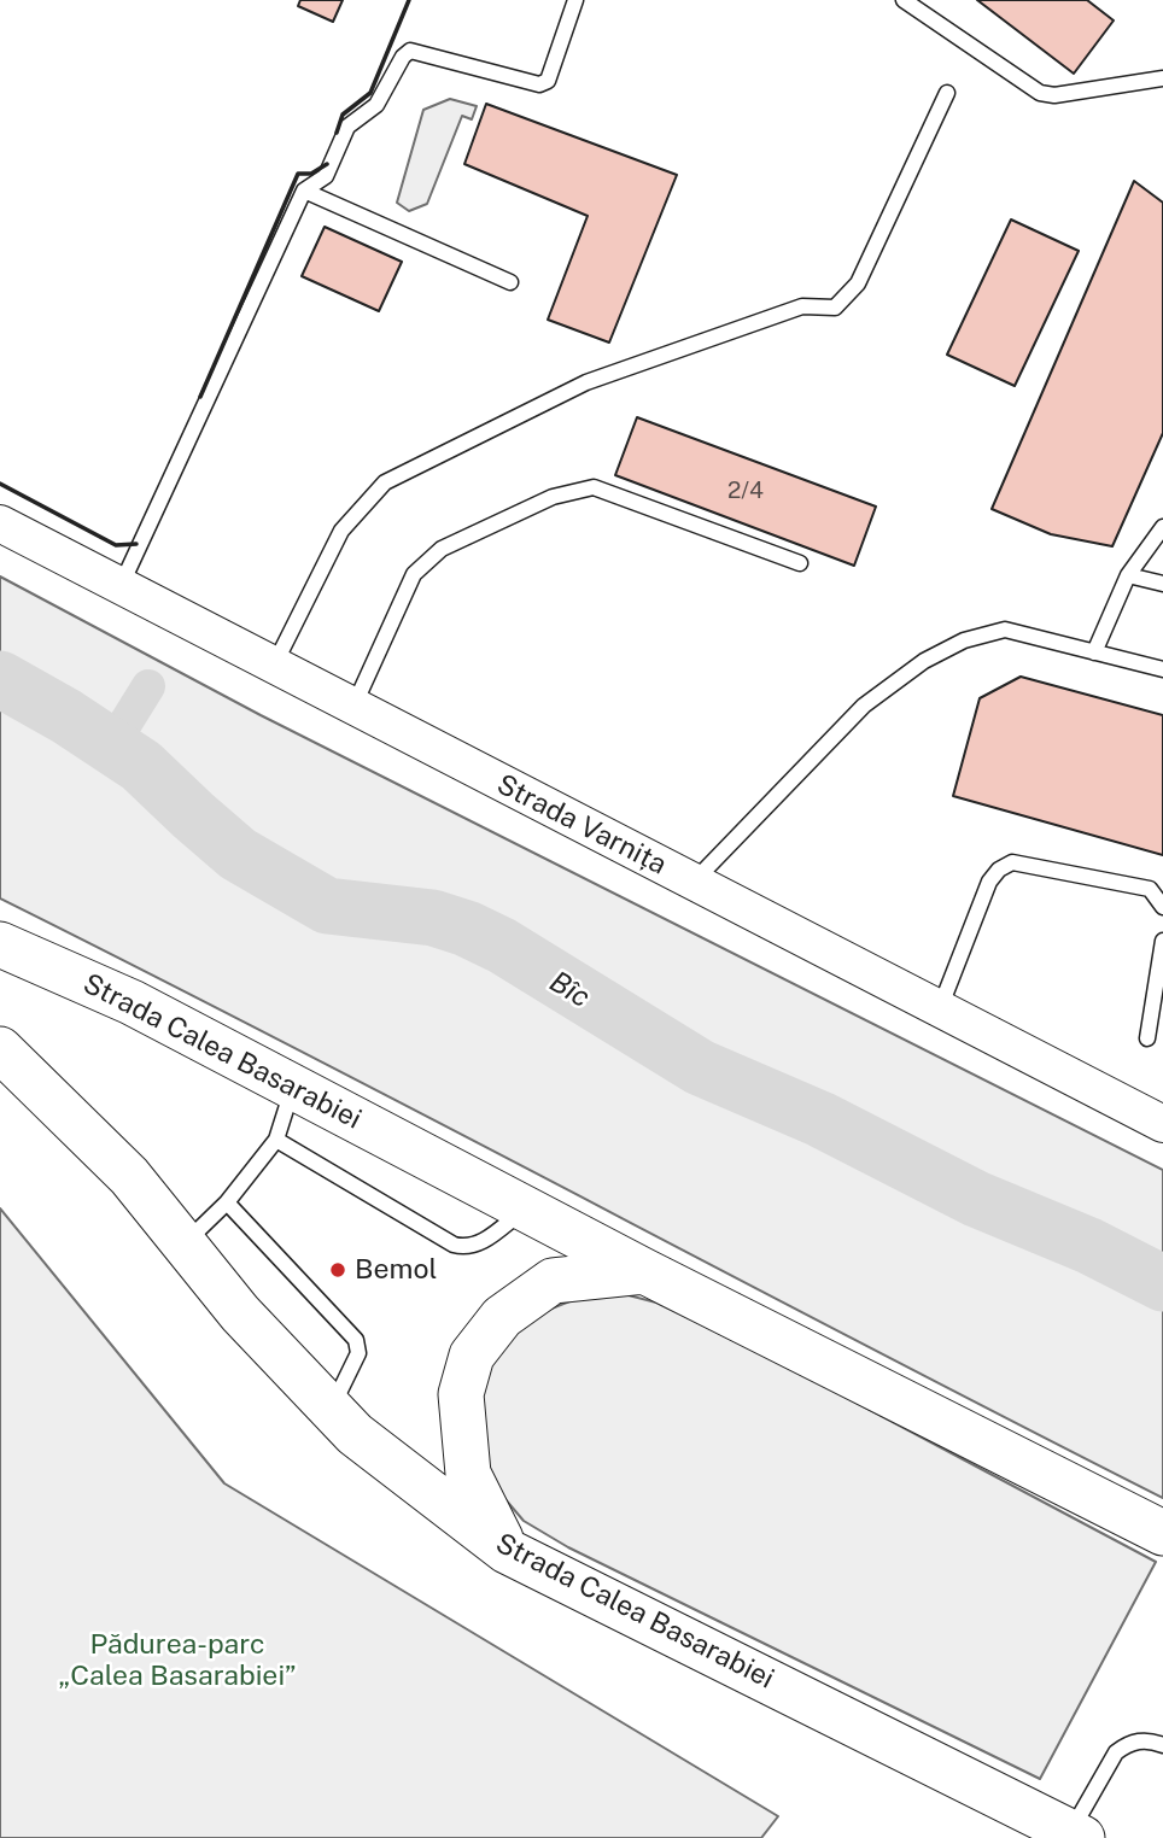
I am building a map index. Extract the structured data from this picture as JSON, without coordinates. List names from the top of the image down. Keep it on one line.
{"streets":{"main road":["Strada Calea Basarabiei"],"street":["Strada Varnița"]},"water":["Bîc"],"parks":["Pădurea-parc „Calea Basarabiei”"],"places":["Bemol"],"house_numbers":["2/4"]}
